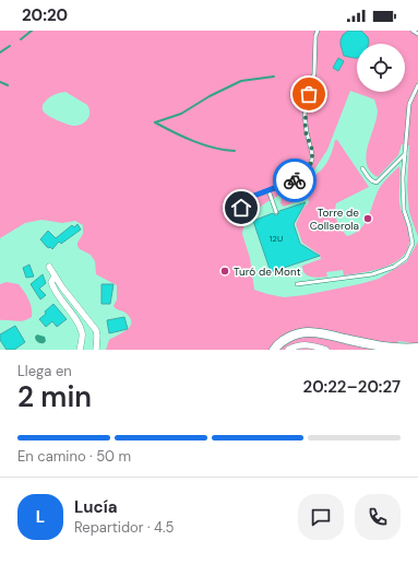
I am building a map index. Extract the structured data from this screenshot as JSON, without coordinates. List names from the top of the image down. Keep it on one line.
{"places":["Torre de Collserola","Turó de Mont"],"house_numbers":["12U"],"page":{"status":"20:20","heading":["2 min","Llega en","20:22–20:27"],"panel":["Lucía","Repartidor · 4.5"],"bar":"En camino · 50 m","round":"L"}}
